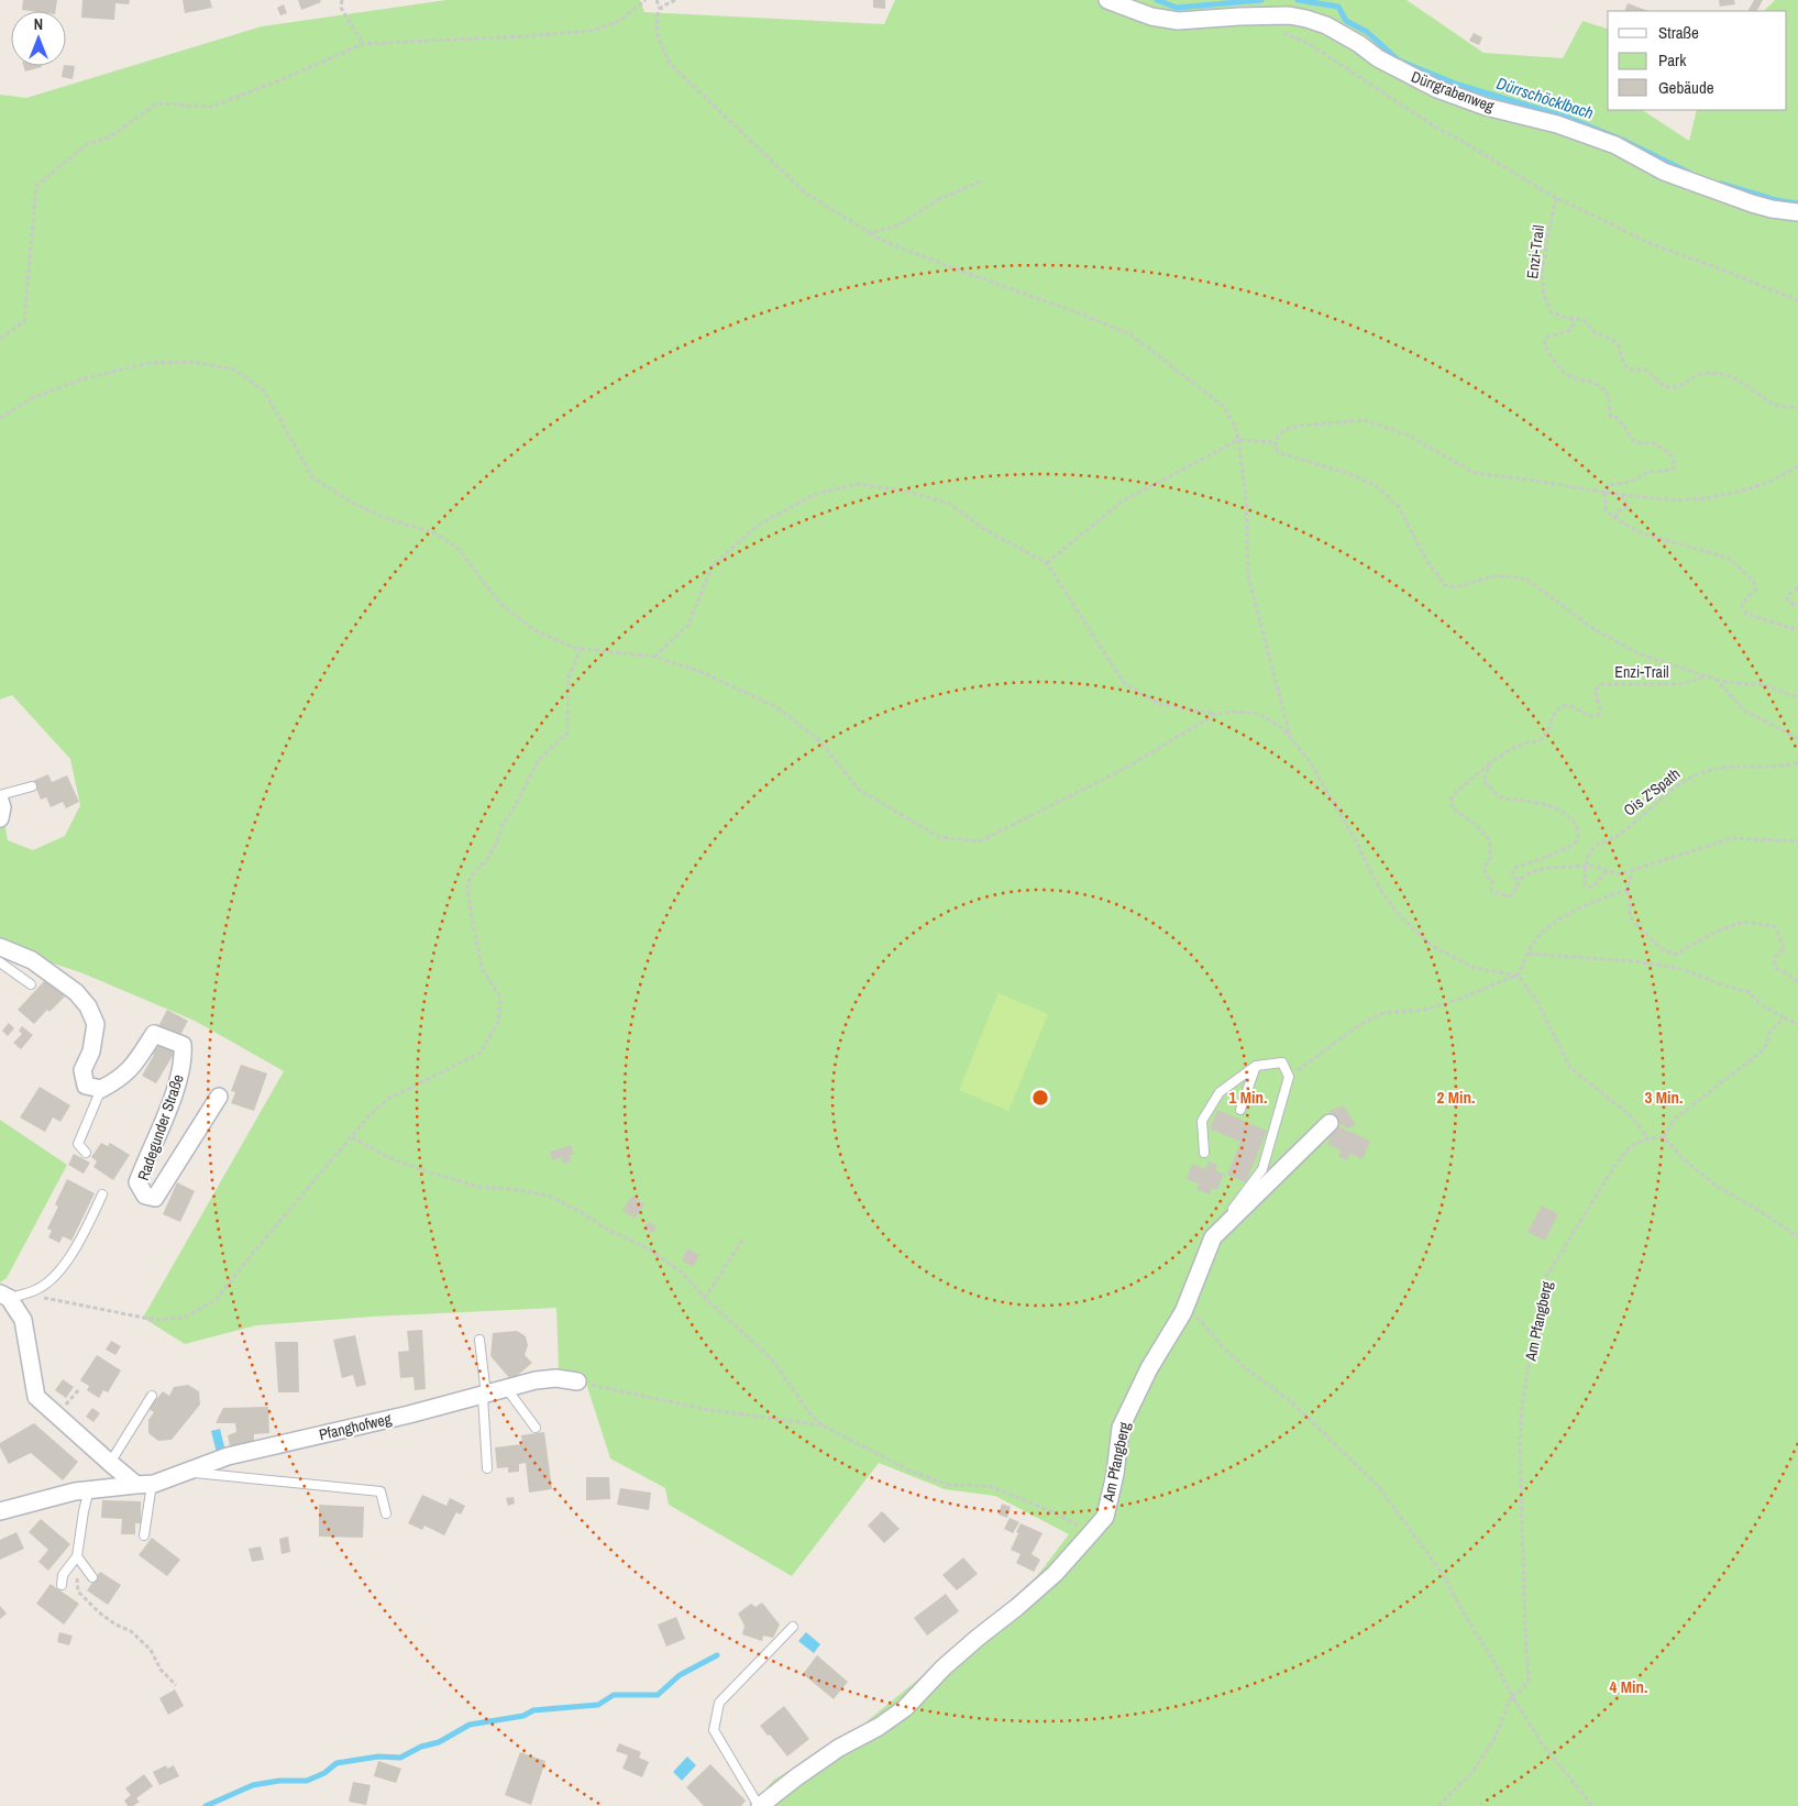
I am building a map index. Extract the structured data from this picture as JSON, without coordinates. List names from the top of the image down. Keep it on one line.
{"streets":{"street":["Dürrgrabenweg","Radegunder Straße","Am Pfangberg","Pfanghofweg"],"path":["Enzi-Trail","Ois Z'Spath"]},"water":["Dürrschöcklbach"],"legend":["Straße","Park","Gebäude"],"north":"top","rings":["1 Min.","2 Min.","3 Min.","4 Min."]}
